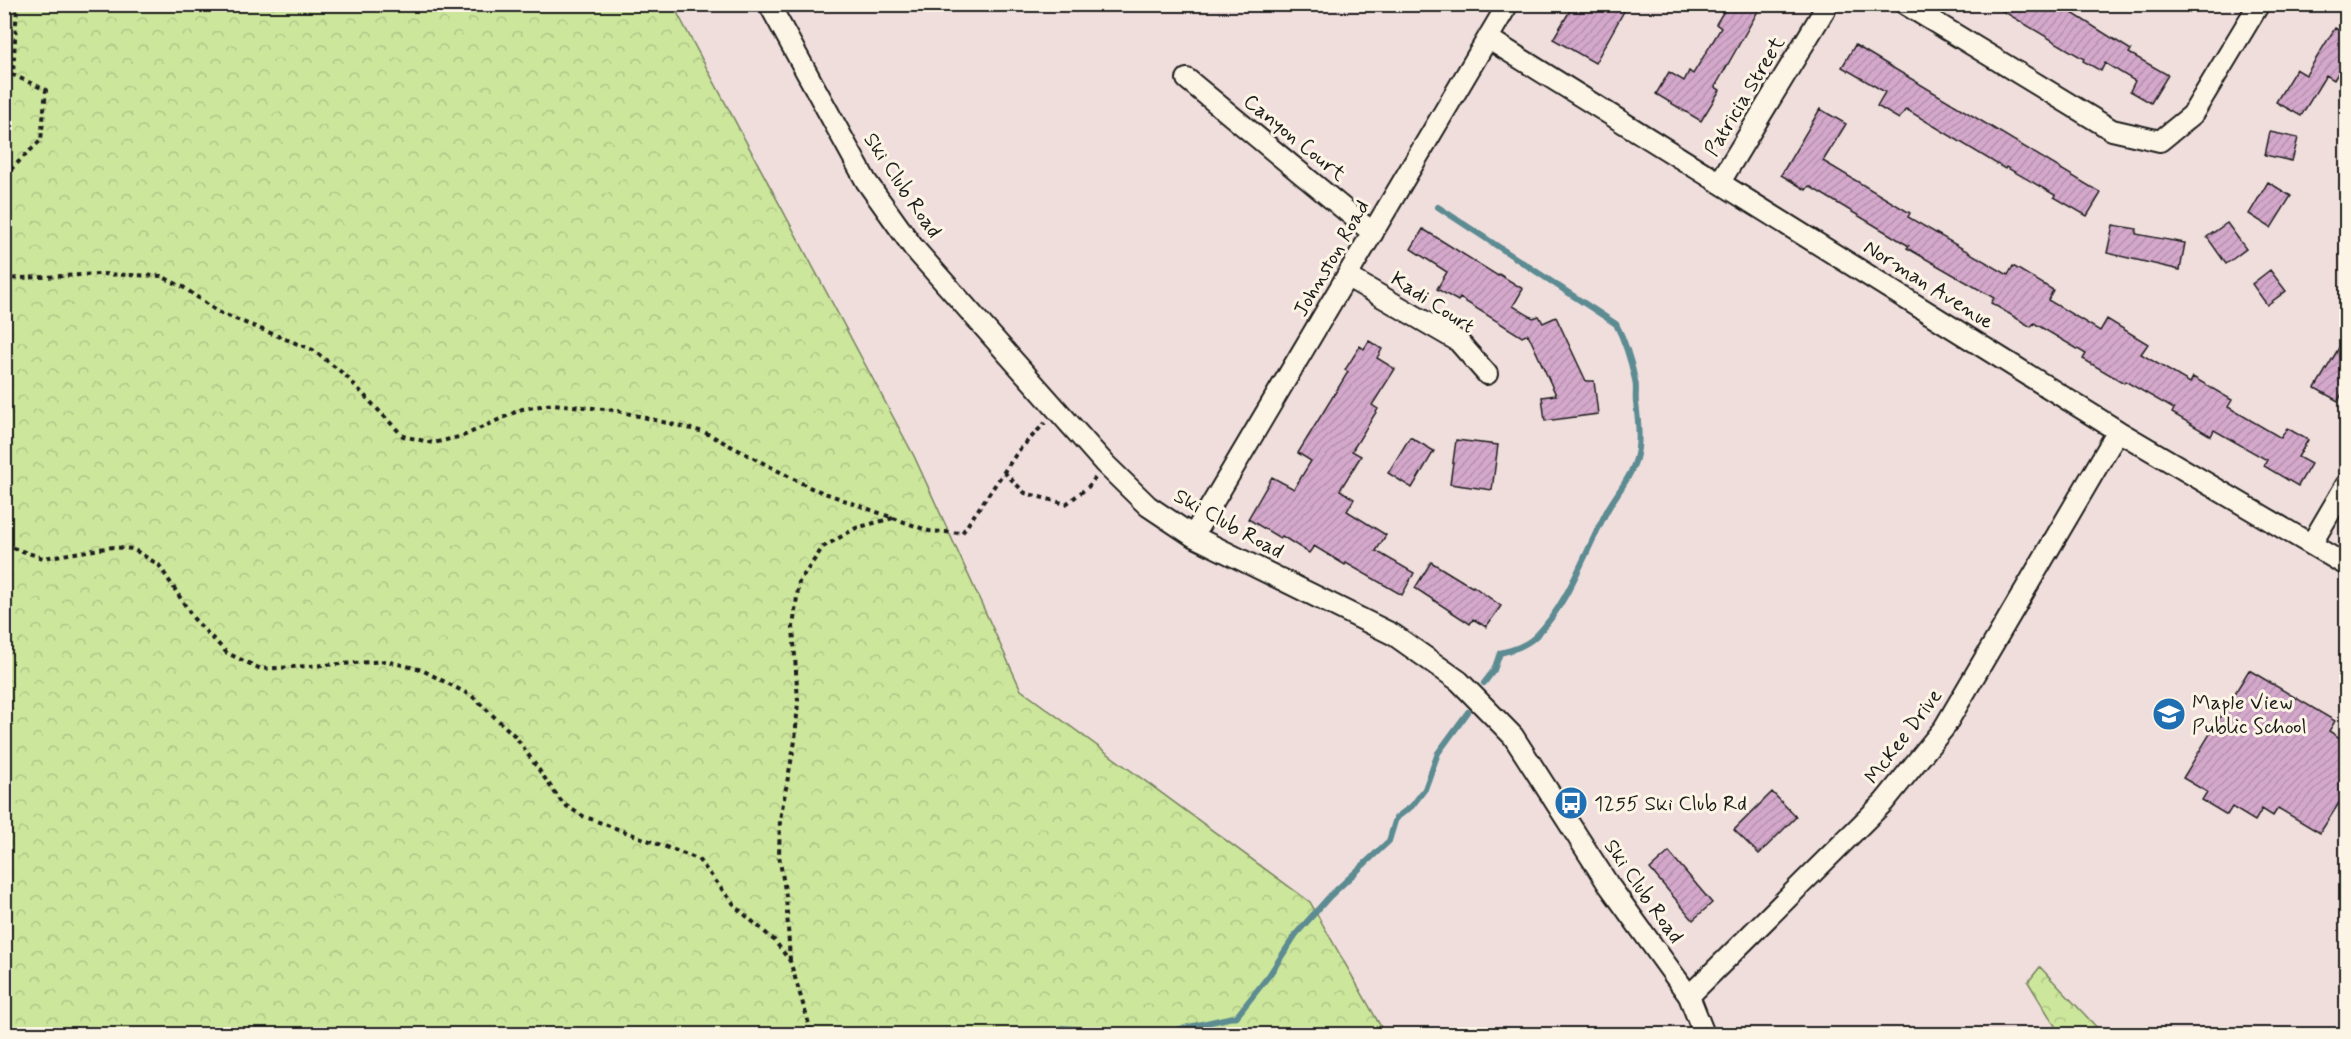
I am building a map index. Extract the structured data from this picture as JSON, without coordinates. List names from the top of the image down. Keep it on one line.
{"streets":{"street":["Patricia Street","Canyon Court","Ski Club Road","Johnston Road","Norman Avenue","Kadi Court","McKee Drive"]},"crossings":[["Patricia Street","Norman Avenue"],["Canyon Court","Johnston Road"],["Ski Club Road","Johnston Road"],["Ski Club Road","McKee Drive"],["Johnston Road","Norman Avenue"],["Johnston Road","Kadi Court"],["Norman Avenue","McKee Drive"]],"places":{"school or university":["Maple View Public School"],"bus stop":["1255 Ski Club Rd"]}}
